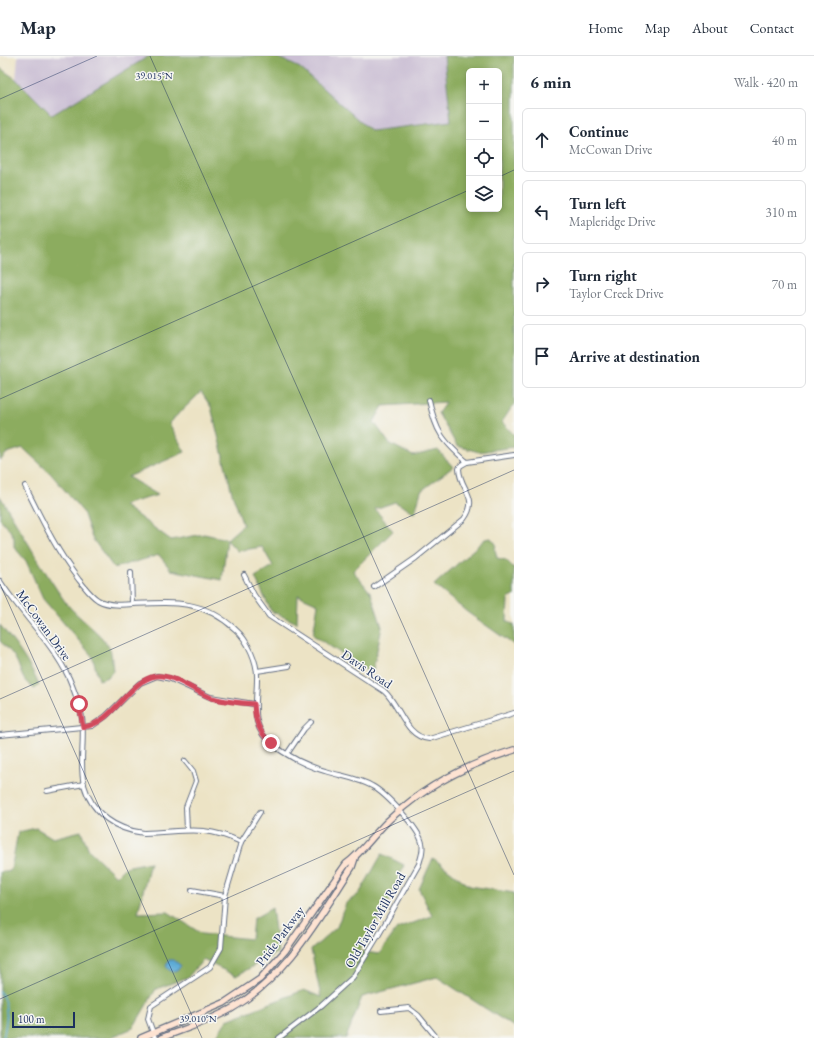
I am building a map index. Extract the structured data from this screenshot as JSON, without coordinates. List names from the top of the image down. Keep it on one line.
{"streets":{"main road":["Pride Parkway"],"street":["McCowan Drive","Davis Road","Old Taylor Mill Road"]},"crossings":[["Old Taylor Mill Road","Pride Parkway"]],"scale_bar":"100 m","page":{"header":"Map","nav":["Home","Map","About","Contact"],"heading":["6 min","Walk · 420 m"],"map_buttons":["+","−"],"list":[["Continue","McCowan Drive","40 m"],["Turn left","Mapleridge Drive","310 m"],["Turn right","Taylor Creek Drive","70 m"],"Arrive at destination"],"scale":"100 m"},"coordinates":["39.015°N","39.010°N"]}
